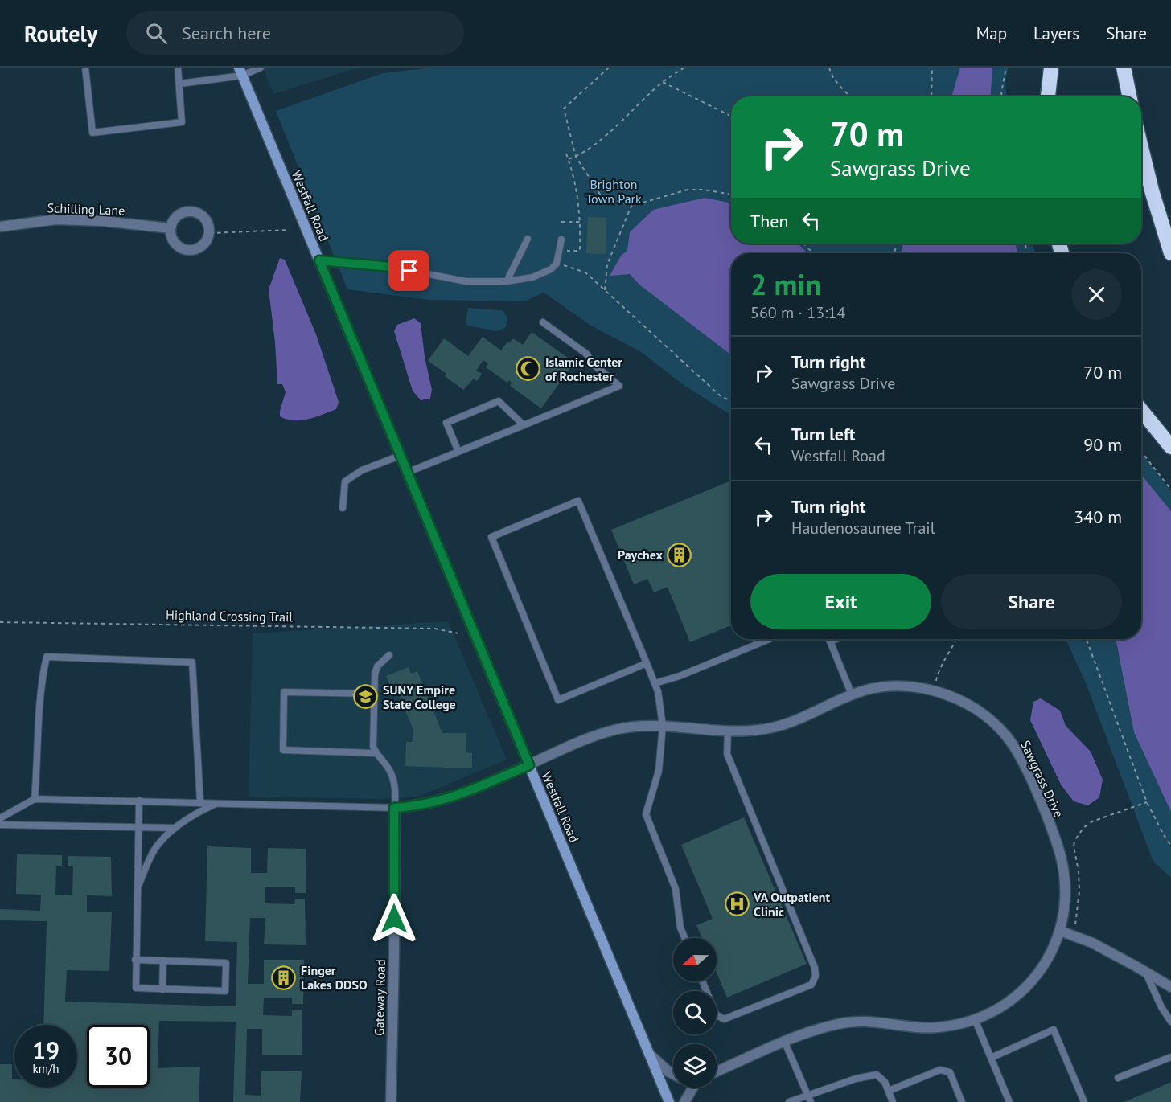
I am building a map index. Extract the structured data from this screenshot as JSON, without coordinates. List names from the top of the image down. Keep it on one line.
{"streets":{"street":["Westfall Road","Schilling Lane","Sawgrass Drive","Gateway Road"],"path":["Highland Crossing Trail"]},"crossings":[["Westfall Road","Sawgrass Drive"],["Sawgrass Drive","Gateway Road"]],"parks":["Brighton Town Park"],"places":{"mosque":["Islamic Center of Rochester"],"building":["Paychex","Finger Lakes DDSO"],"school or university":["SUNY Empire State College"],"hospital":["VA Outpatient Clinic"]},"north":"left","page":{"header":"Routely","search":"Search here","nav":["Map","Layers","Share"],"turn":["70 m","Sawgrass Drive"],"then":"Then","heading":["2 min","560 m · 13:14"],"list":[{"name":"Turn right","note":"Sawgrass Drive","value":"70 m"},{"name":"Turn left","note":"Westfall Road","value":"90 m"},{"name":"Turn right","note":"Haudenosaunee Trail","value":"340 m"}],"buttons":["Exit","Share"],"speed":"19 km/h","limit":"30"}}
